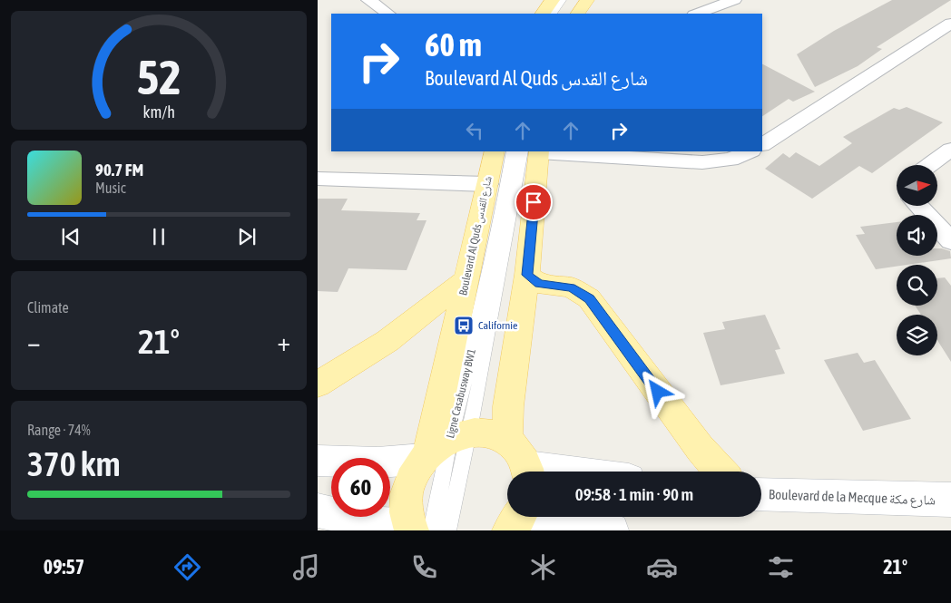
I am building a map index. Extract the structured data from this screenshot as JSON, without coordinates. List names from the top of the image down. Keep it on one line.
{"streets":{"main road":["Boulevard Al Quds شارع القدس","Boulevard de la Mecque شارع مكة"],"lane":["Ligne Casabusway BW1"]},"crossings":[["Boulevard Al Quds شارع القدس","Ligne Casabusway BW1"]],"places":{"bus stop":["Californie"]},"north":"right","page":{"turn":["60 m","Boulevard Al Quds شارع القدس"],"song":["90.7 FM","Music"],"tile":["Climate",["Range · 74%","370 km"]],"heat":["−","21°","+"],"limit":"60","trip":"09:58 · 1 min · 90 m","tabs":["09:57","21°"],"gauge":["52","km/h"]}}
